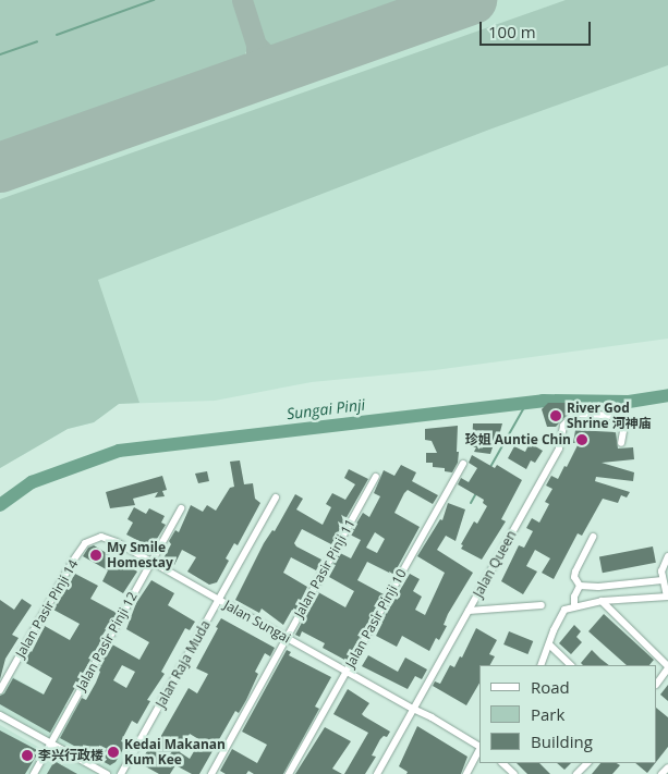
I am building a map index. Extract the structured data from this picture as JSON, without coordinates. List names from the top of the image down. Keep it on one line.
{"streets":{"street":["Jalan Queen","Jalan Pasir Pinji 11","Jalan Pasir Pinji 14","Jalan Pasir Pinji 10","Jalan Sungai","Jalan Pasir Pinji 12","Jalan Raja Muda"]},"crossings":[["Jalan Queen","Jalan Sungai"],["Jalan Pasir Pinji 11","Jalan Sungai"],["Jalan Pasir Pinji 14","Jalan Sungai"],["Jalan Pasir Pinji 10","Jalan Sungai"],["Jalan Sungai","Jalan Pasir Pinji 12"],["Jalan Sungai","Jalan Raja Muda"]],"water":["Sungai Pinji"],"places":["River God Shrine 河神庙","珍姐 Auntie Chin","My Smile Homestay","Kedai Makanan Kum Kee","李兴行政楼"],"legend":["Road","Park","Building"],"scale_bar":"100 m"}
